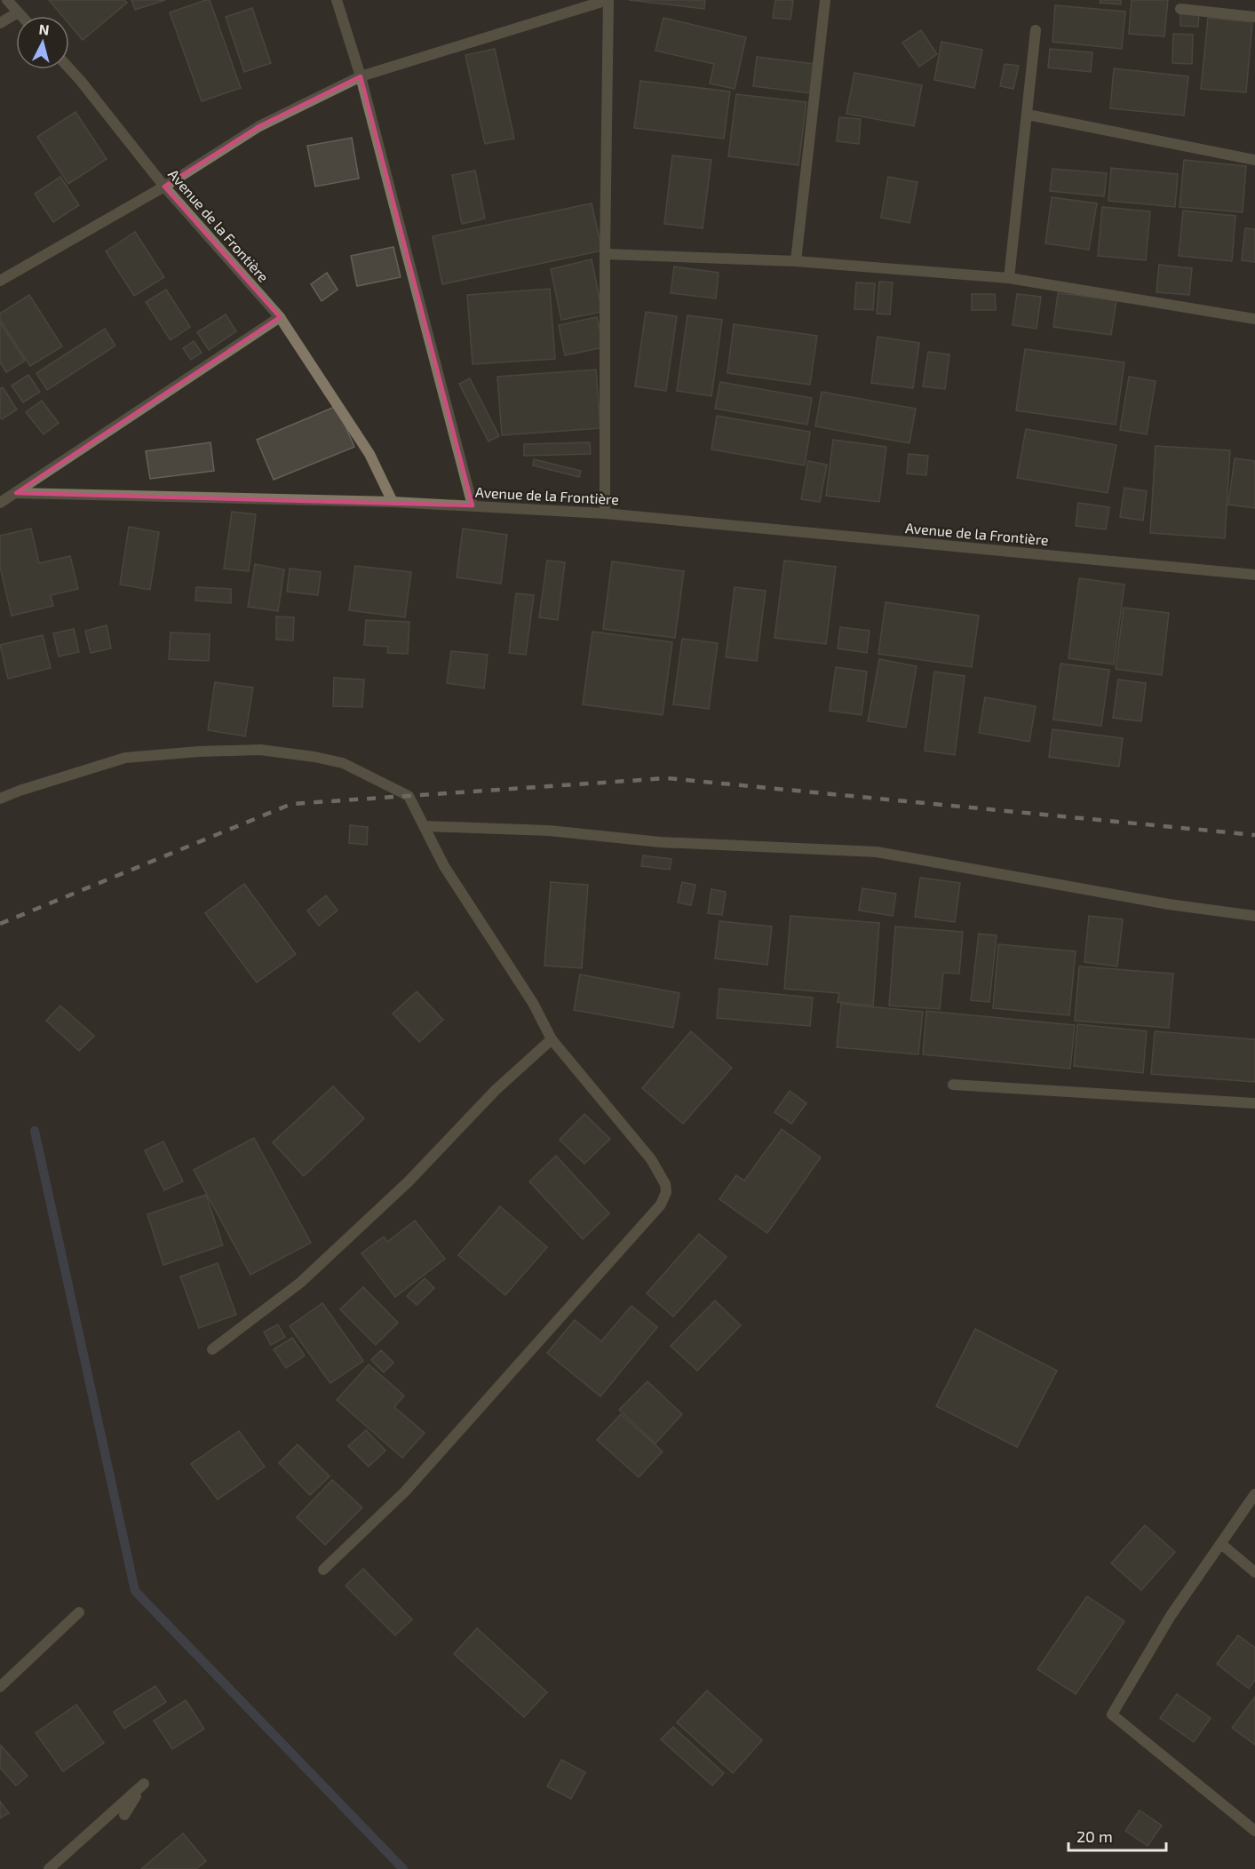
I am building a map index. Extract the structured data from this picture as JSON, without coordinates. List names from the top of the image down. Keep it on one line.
{"streets":{"street":["Avenue de la Frontière"]},"scale_bar":"20 m","north":"top"}
